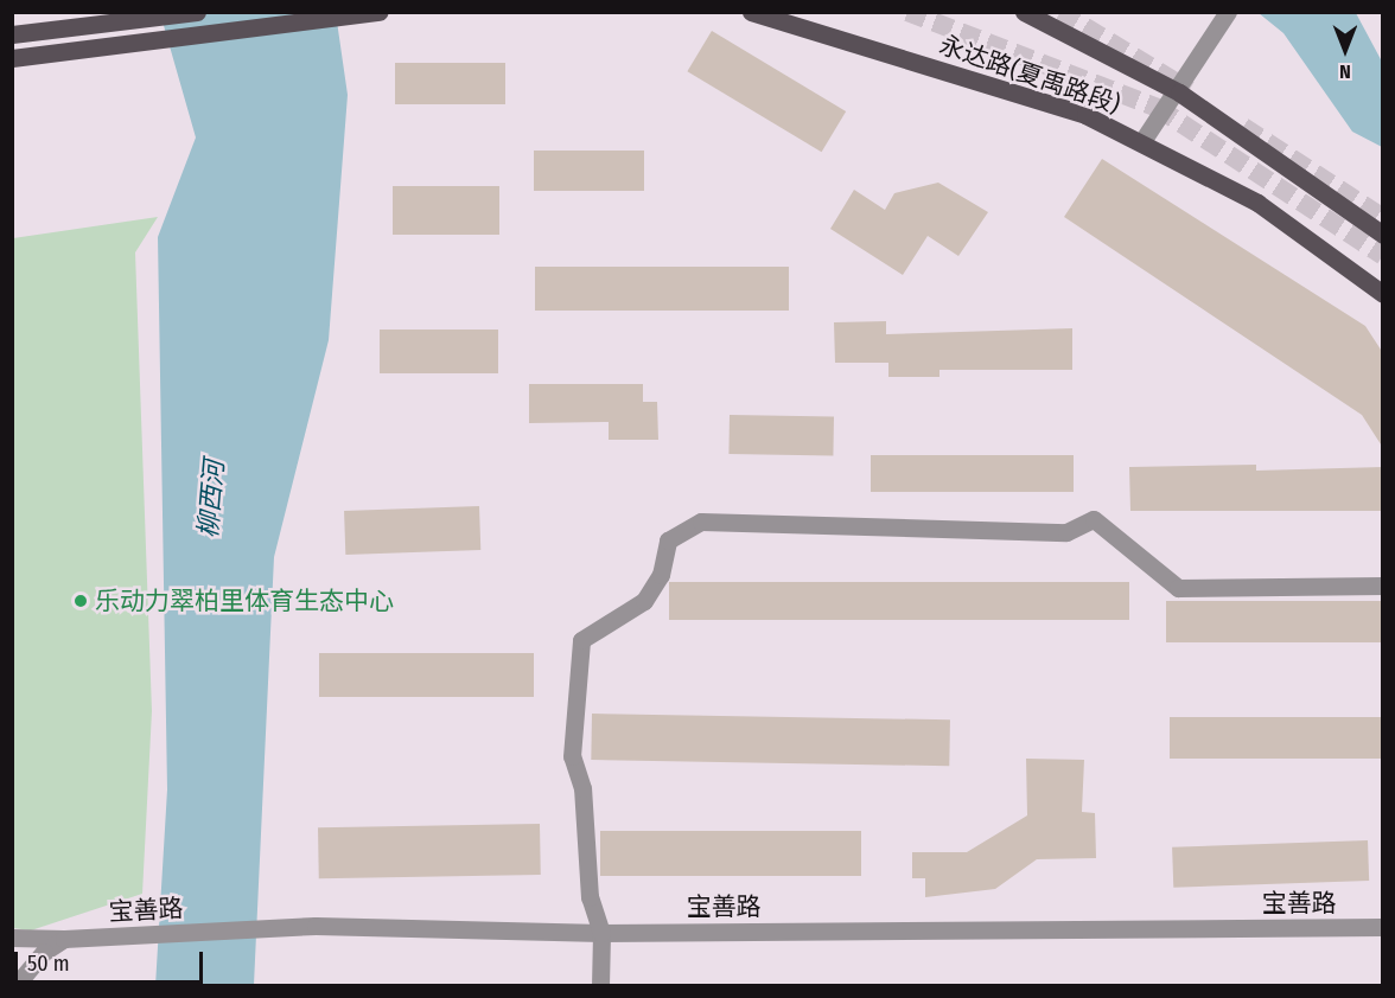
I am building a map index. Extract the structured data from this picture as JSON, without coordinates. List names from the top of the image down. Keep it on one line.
{"streets":{"main road":["永达路(夏禹路段)"],"street":["宝善路"]},"water":["柳西河"],"places":["乐动力翠柏里体育生态中心"],"scale_bar":"50 m","north":"bottom"}
